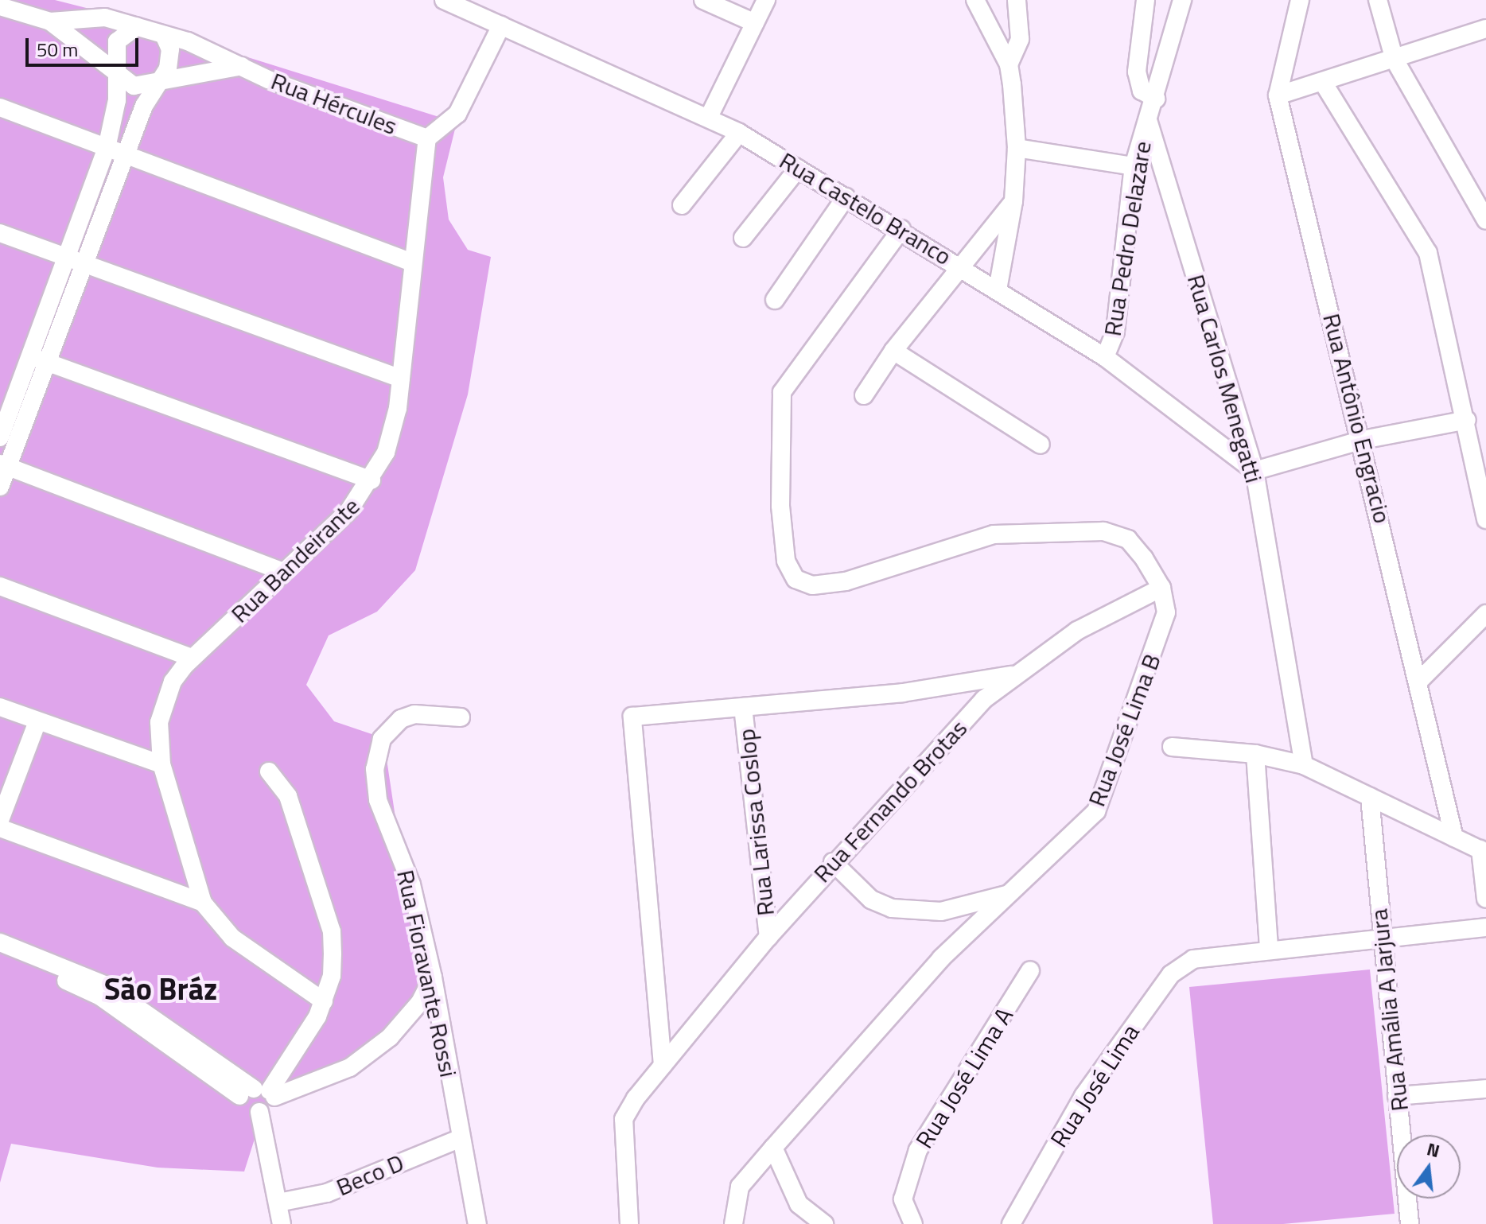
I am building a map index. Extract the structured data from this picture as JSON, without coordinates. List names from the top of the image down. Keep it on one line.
{"streets":{"street":["Rua Hércules","Rua Castelo Branco","Rua Pedro Delazare","Rua Carlos Menegatti","Rua Antônio Engracio","Rua Bandeirante","Rua José Lima B","Rua Fernando Brotas","Rua Larissa Coslop","Rua Fioravante Rossi","Rua Amália A Jarjura","Rua José Lima A","Rua José Lima","Beco D"]},"crossings":[["Rua Hércules","Rua Bandeirante"],["Rua Castelo Branco","Rua Pedro Delazare"],["Rua Castelo Branco","Rua Carlos Menegatti"],["Rua Castelo Branco","Rua José Lima B"],["Rua Pedro Delazare","Rua Carlos Menegatti"],["Rua José Lima B","Rua Fernando Brotas"],["Rua Fernando Brotas","Rua Larissa Coslop"],["Rua Fioravante Rossi","Beco D"]],"districts":["São Bráz"],"scale_bar":"50 m","north":"top"}
